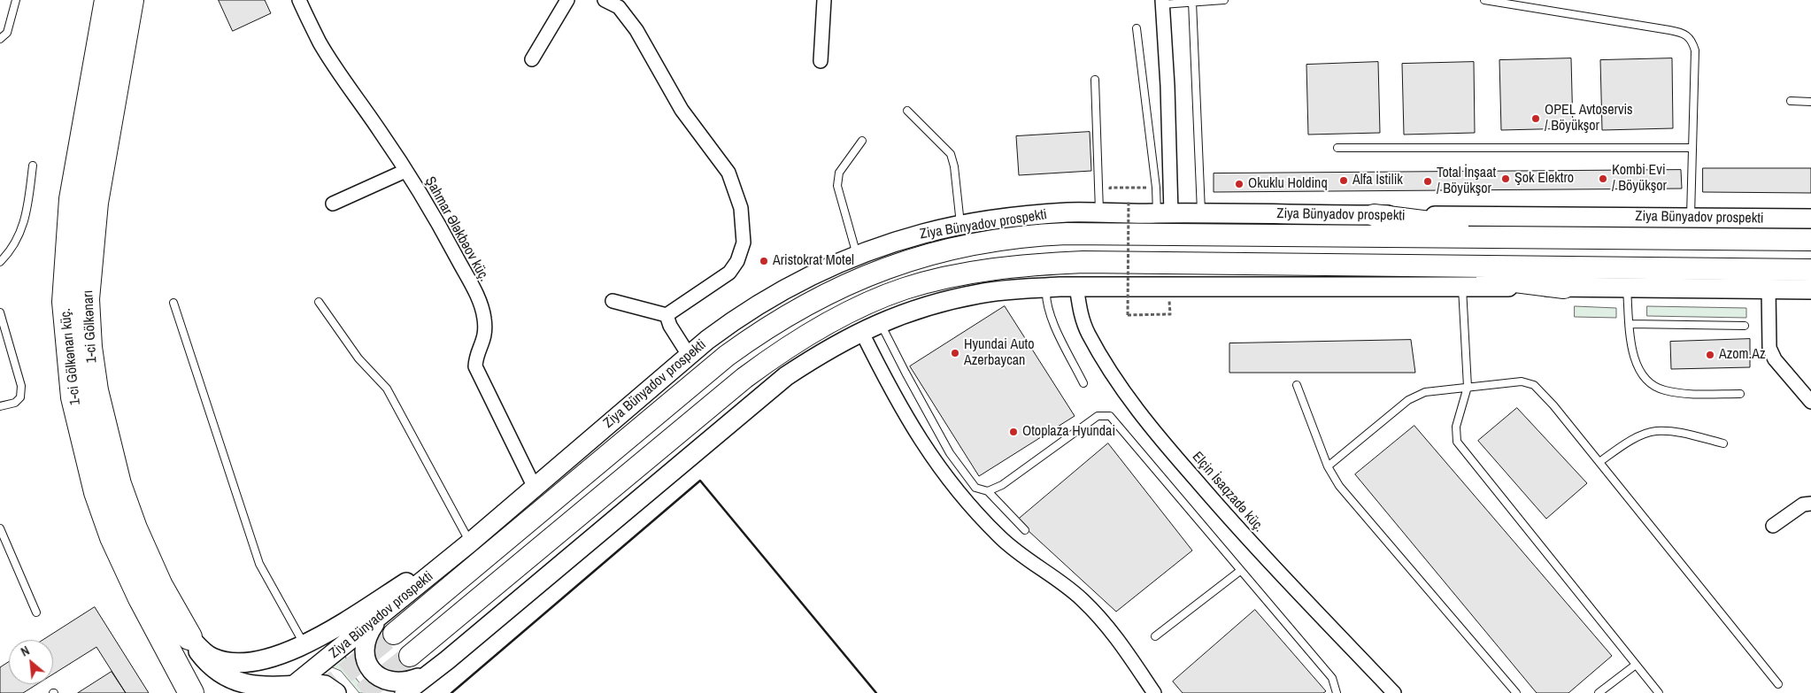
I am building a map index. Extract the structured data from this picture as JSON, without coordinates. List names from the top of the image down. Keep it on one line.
{"streets":{"highway":["1-ci Gölkənarı","1-ci Gölkənarı küç."],"main road":["Ziya Bünyadov prospekti"],"street":["Şahmar Ələkbəov küç.","Elçin İsaqzadə küç."]},"crossings":[["Ziya Bünyadov prospekti","Şahmar Ələkbəov küç."]],"places":["OPEL Avtoservis / Böyükşor","Şok Elektro","Kombi Evi / Böyükşor","Alfa İstilik","Total İnşaat / Böyükşor","Okuklu Holdinq","Aristokrat Motel","Hyundai Auto Azerbaycan","Azom.Az","Otoplaza Hyundai"],"north":"top left"}
